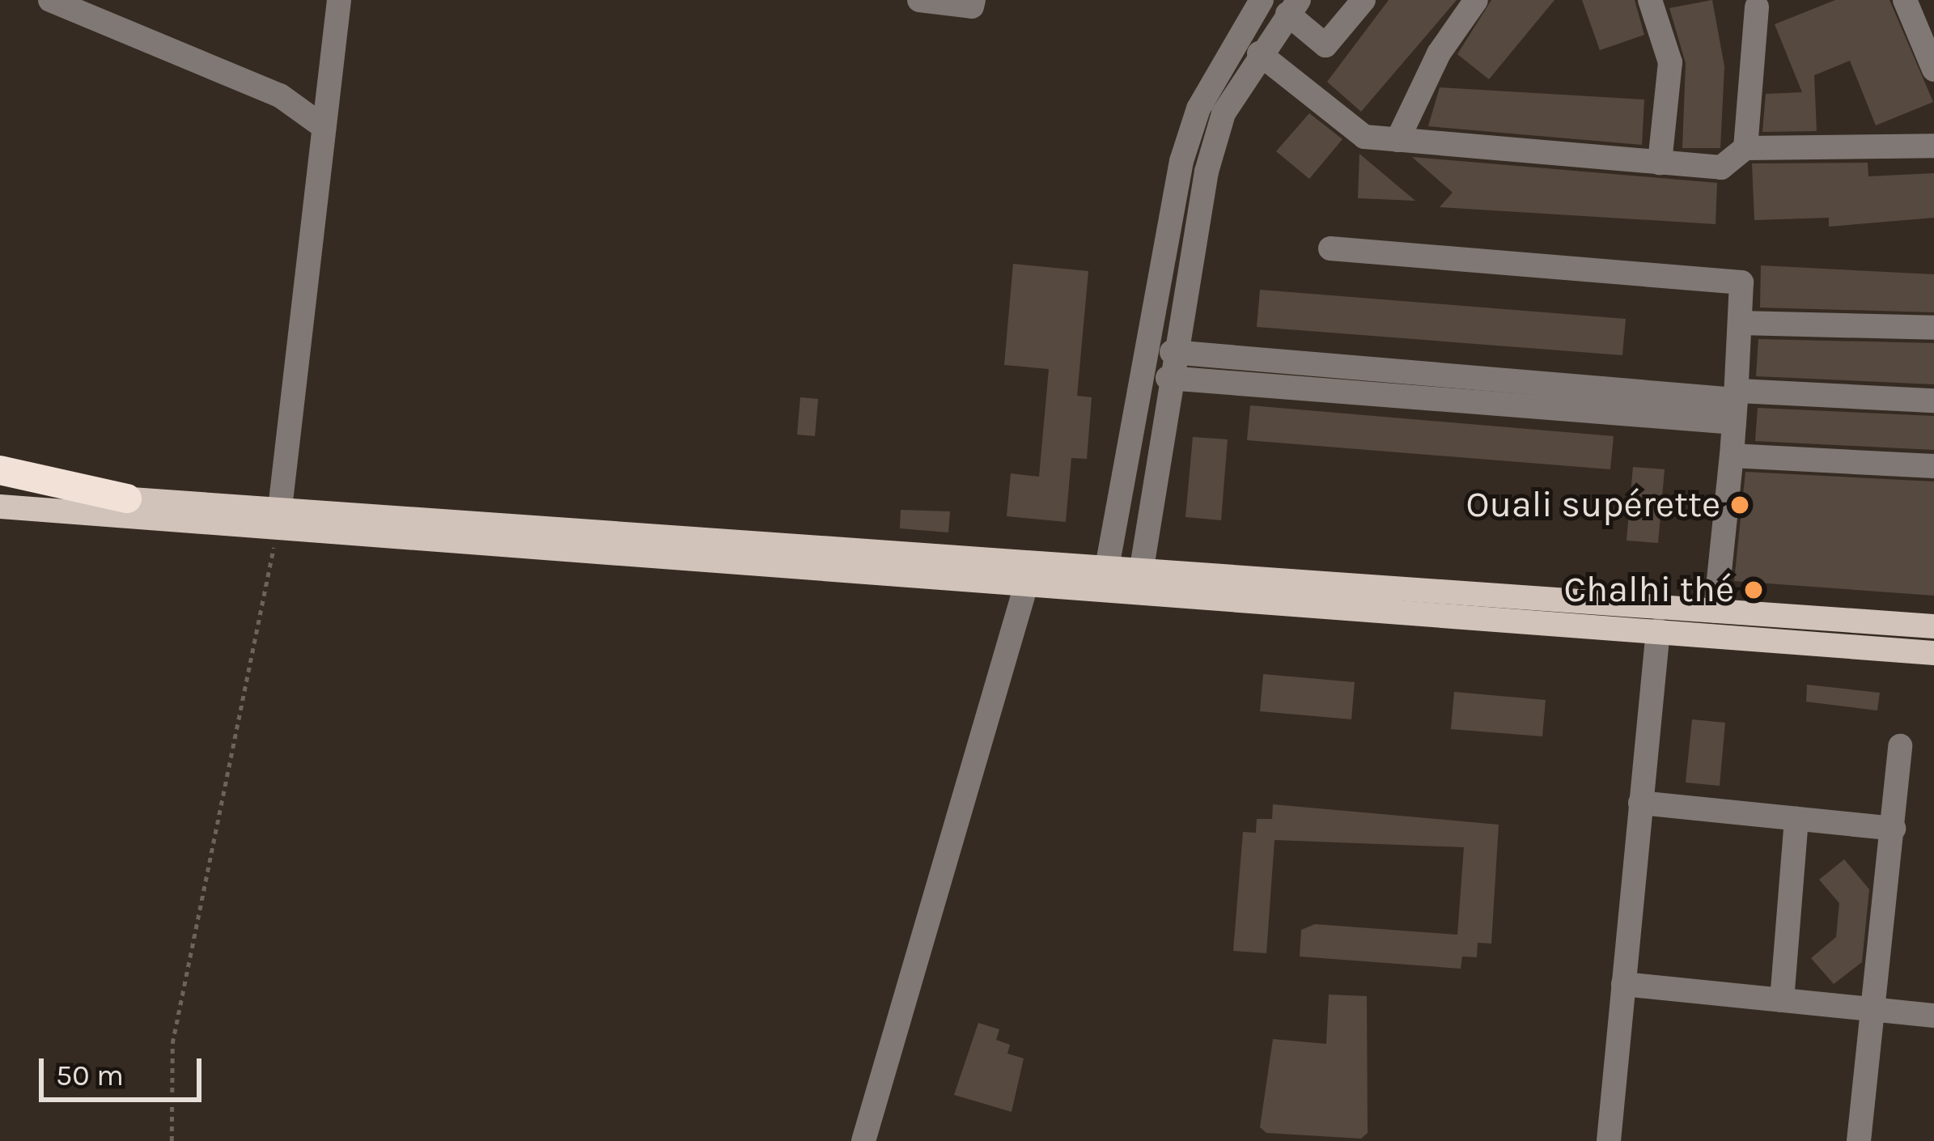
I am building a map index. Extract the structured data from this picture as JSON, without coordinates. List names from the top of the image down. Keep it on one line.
{"places":["Ouali supérette","Chalhi thé"],"scale_bar":"50 m"}
